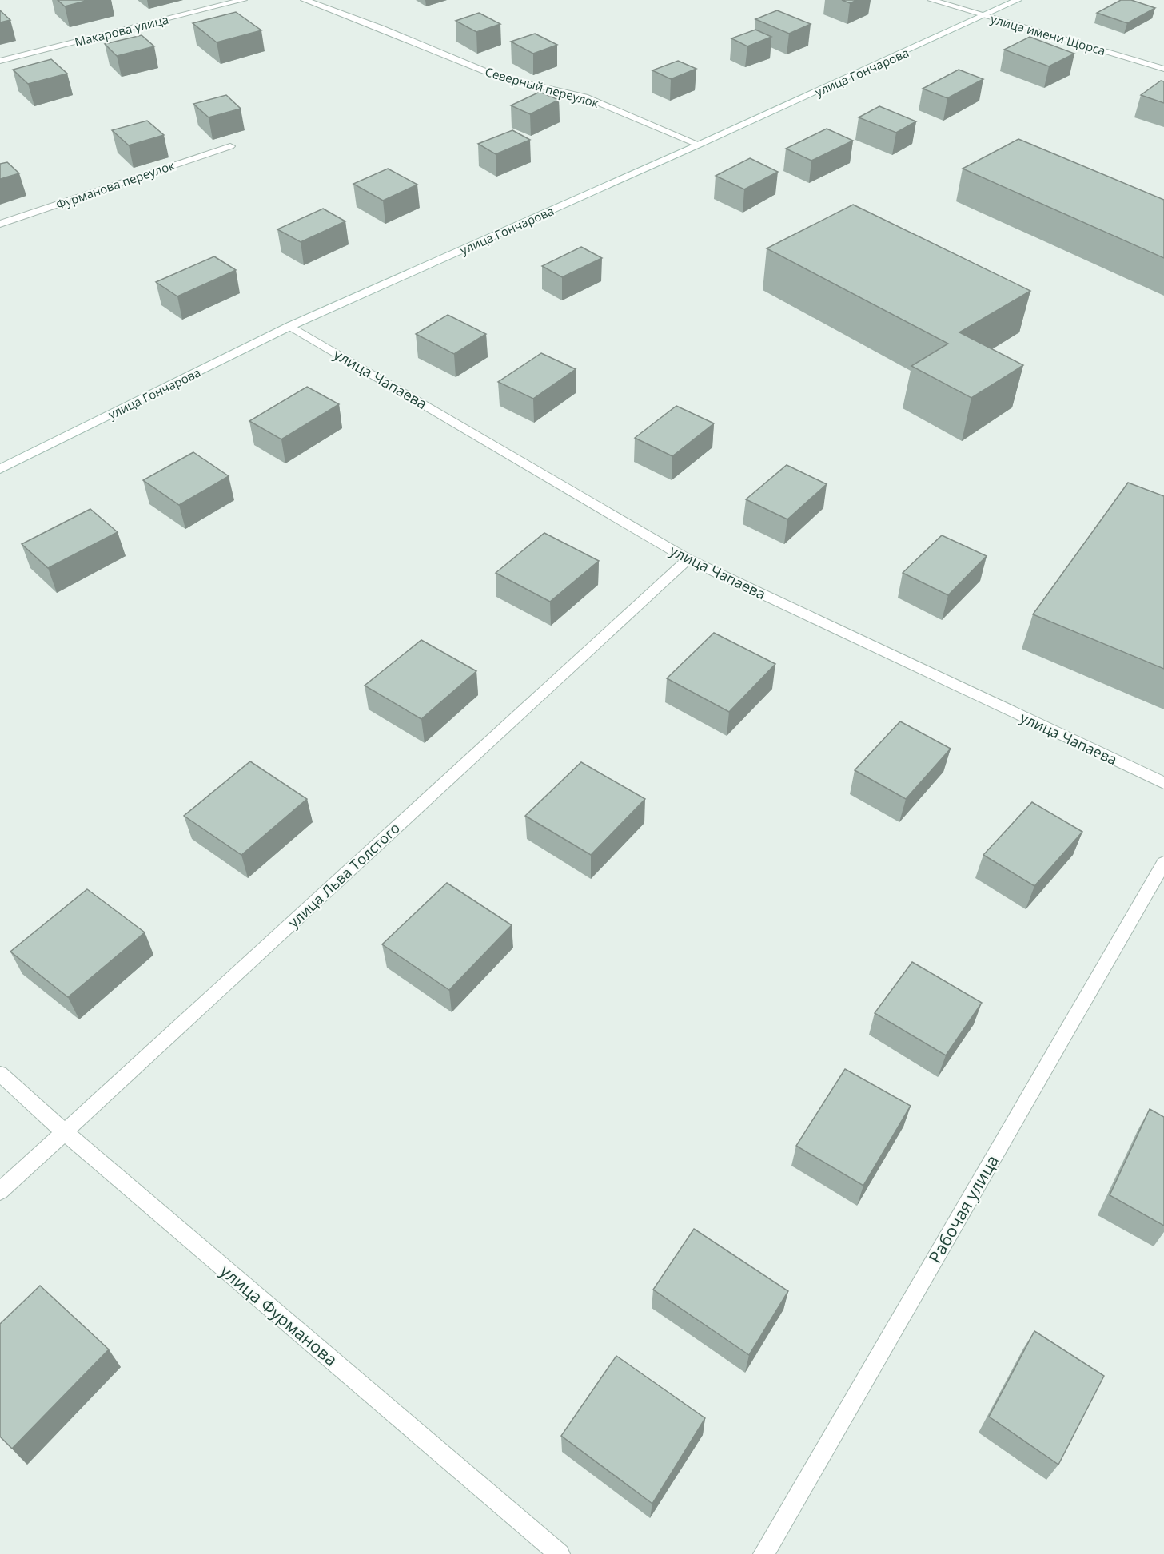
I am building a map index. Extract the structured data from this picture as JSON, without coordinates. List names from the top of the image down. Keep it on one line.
{"streets":{"street":["Макарова улица","улица имени Щорса","улица Гончарова","Северный переулок","Фурманова переулок","улица Чапаева","улица Льва Толстого","Рабочая улица","улица Фурманова"]},"crossings":[["улица имени Щорса","улица Гончарова"],["улица Гончарова","Северный переулок"],["улица Гончарова","улица Чапаева"],["улица Чапаева","улица Льва Толстого"],["улица Льва Толстого","улица Фурманова"]]}
